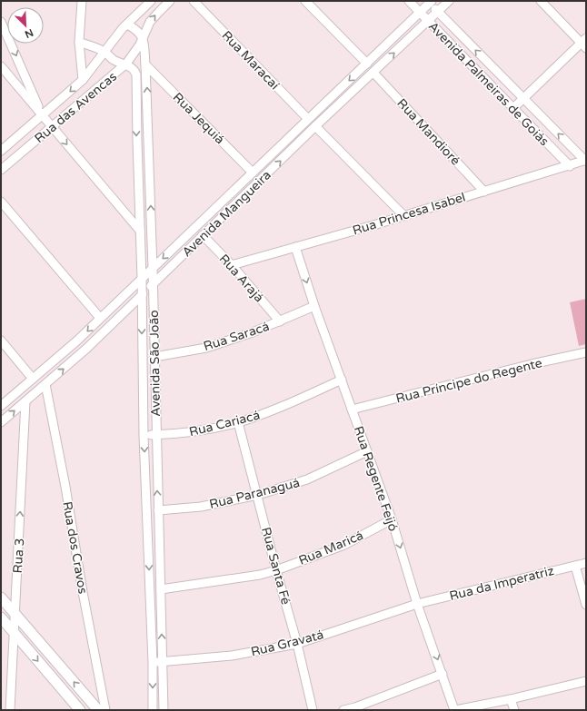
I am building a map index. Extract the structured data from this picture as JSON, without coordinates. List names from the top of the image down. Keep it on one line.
{"streets":{"street":["Rua Maracaí","Avenida Palmeiras de Goiás","Rua das Avencas","Rua Jequiá","Rua Mandioré","Avenida Mangueira","Rua Princesa Isabel","Rua Arajá","Rua Saracá","Avenida São João","Rua Príncipe do Regente","Rua Cariacá","Rua Regente Feijó","Rua Paranaguá","Rua dos Cravos","Rua Maricá","Rua 3","Rua Santa Fé","Rua da Imperatriz","Rua Gravatá"]},"crossings":[["Rua Maracaí","Avenida Mangueira"],["Avenida Palmeiras de Goiás","Avenida Mangueira"],["Avenida Palmeiras de Goiás","Rua Princesa Isabel"],["Rua das Avencas","Avenida São João"],["Rua Jequiá","Avenida Mangueira"],["Rua Jequiá","Avenida São João"],["Rua Mandioré","Avenida Mangueira"],["Rua Mandioré","Rua Princesa Isabel"],["Avenida Mangueira","Rua Arajá"],["Avenida Mangueira","Avenida São João"],["Avenida Mangueira","Rua dos Cravos"],["Avenida Mangueira","Rua 3"],["Rua Princesa Isabel","Rua Arajá"],["Rua Princesa Isabel","Rua Regente Feijó"],["Rua Arajá","Rua Saracá"],["Rua Saracá","Avenida São João"],["Rua Saracá","Rua Regente Feijó"],["Avenida São João","Rua Cariacá"],["Avenida São João","Rua Paranaguá"],["Avenida São João","Rua Maricá"],["Avenida São João","Rua Gravatá"],["Rua Príncipe do Regente","Rua Regente Feijó"],["Rua Cariacá","Rua Regente Feijó"],["Rua Cariacá","Rua Santa Fé"],["Rua Regente Feijó","Rua Paranaguá"],["Rua Regente Feijó","Rua Maricá"],["Rua Regente Feijó","Rua da Imperatriz"],["Rua Regente Feijó","Rua Gravatá"],["Rua Paranaguá","Rua Santa Fé"],["Rua Maricá","Rua Santa Fé"],["Rua Santa Fé","Rua Gravatá"],["Rua da Imperatriz","Rua Gravatá"]],"one_way":["Rua Regente Feijó","Rua 3"],"north":"bottom right"}
